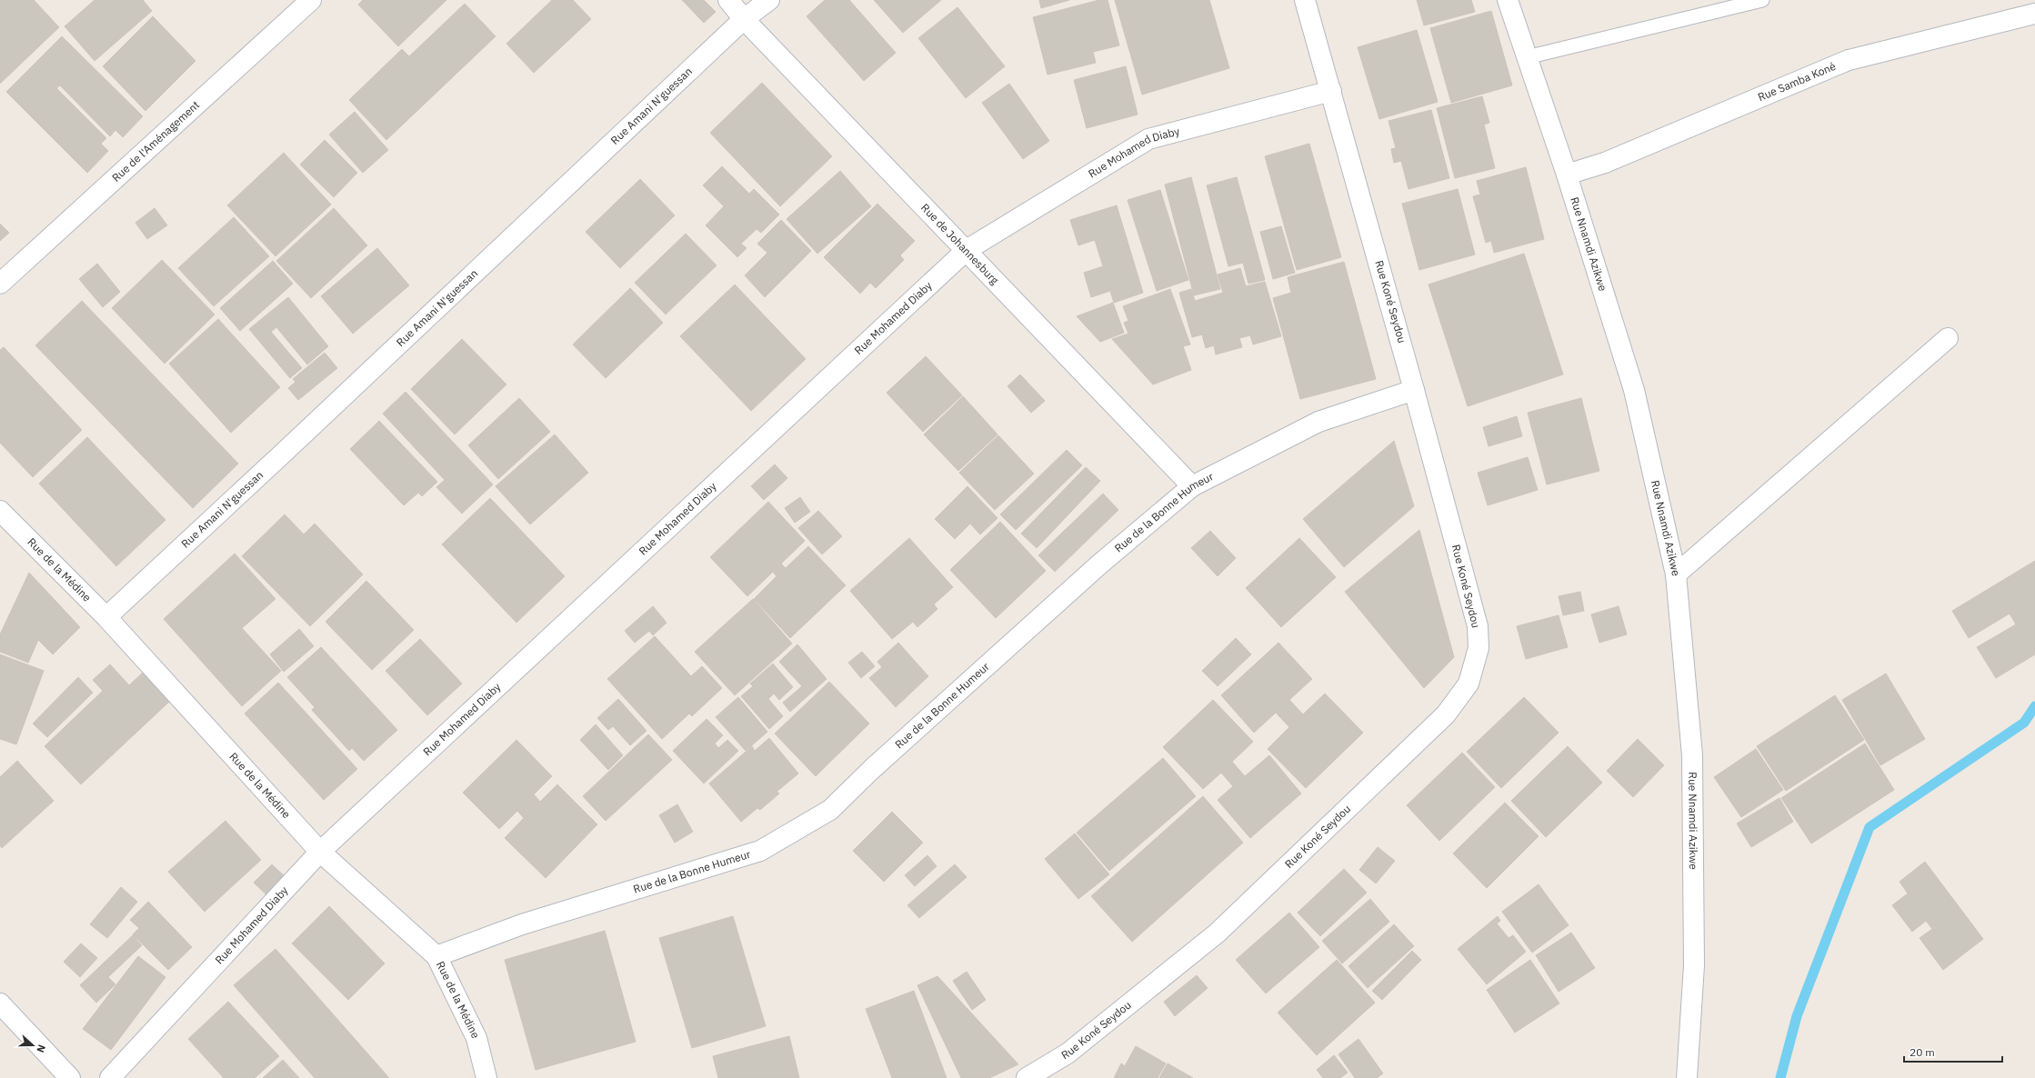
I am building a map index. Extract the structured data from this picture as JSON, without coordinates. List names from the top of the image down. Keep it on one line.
{"streets":{"street":["Rue Samba Koné","Rue Amani N'guessan","Rue de l'Aménagement","Rue Mohamed Diaby","Rue de Johannesburg","Rue Nnamdi Azikwe","Rue Koné Seydou","Rue de la Bonne Humeur","Rue de la Médine"]},"crossings":[["Rue Samba Koné","Rue Nnamdi Azikwe"],["Rue Amani N'guessan","Rue de Johannesburg"],["Rue Amani N'guessan","Rue de la Médine"],["Rue Mohamed Diaby","Rue de Johannesburg"],["Rue Mohamed Diaby","Rue Koné Seydou"],["Rue Mohamed Diaby","Rue de la Médine"],["Rue de Johannesburg","Rue de la Bonne Humeur"],["Rue Koné Seydou","Rue de la Bonne Humeur"],["Rue de la Bonne Humeur","Rue de la Médine"]],"scale_bar":"20 m","north":"right"}
